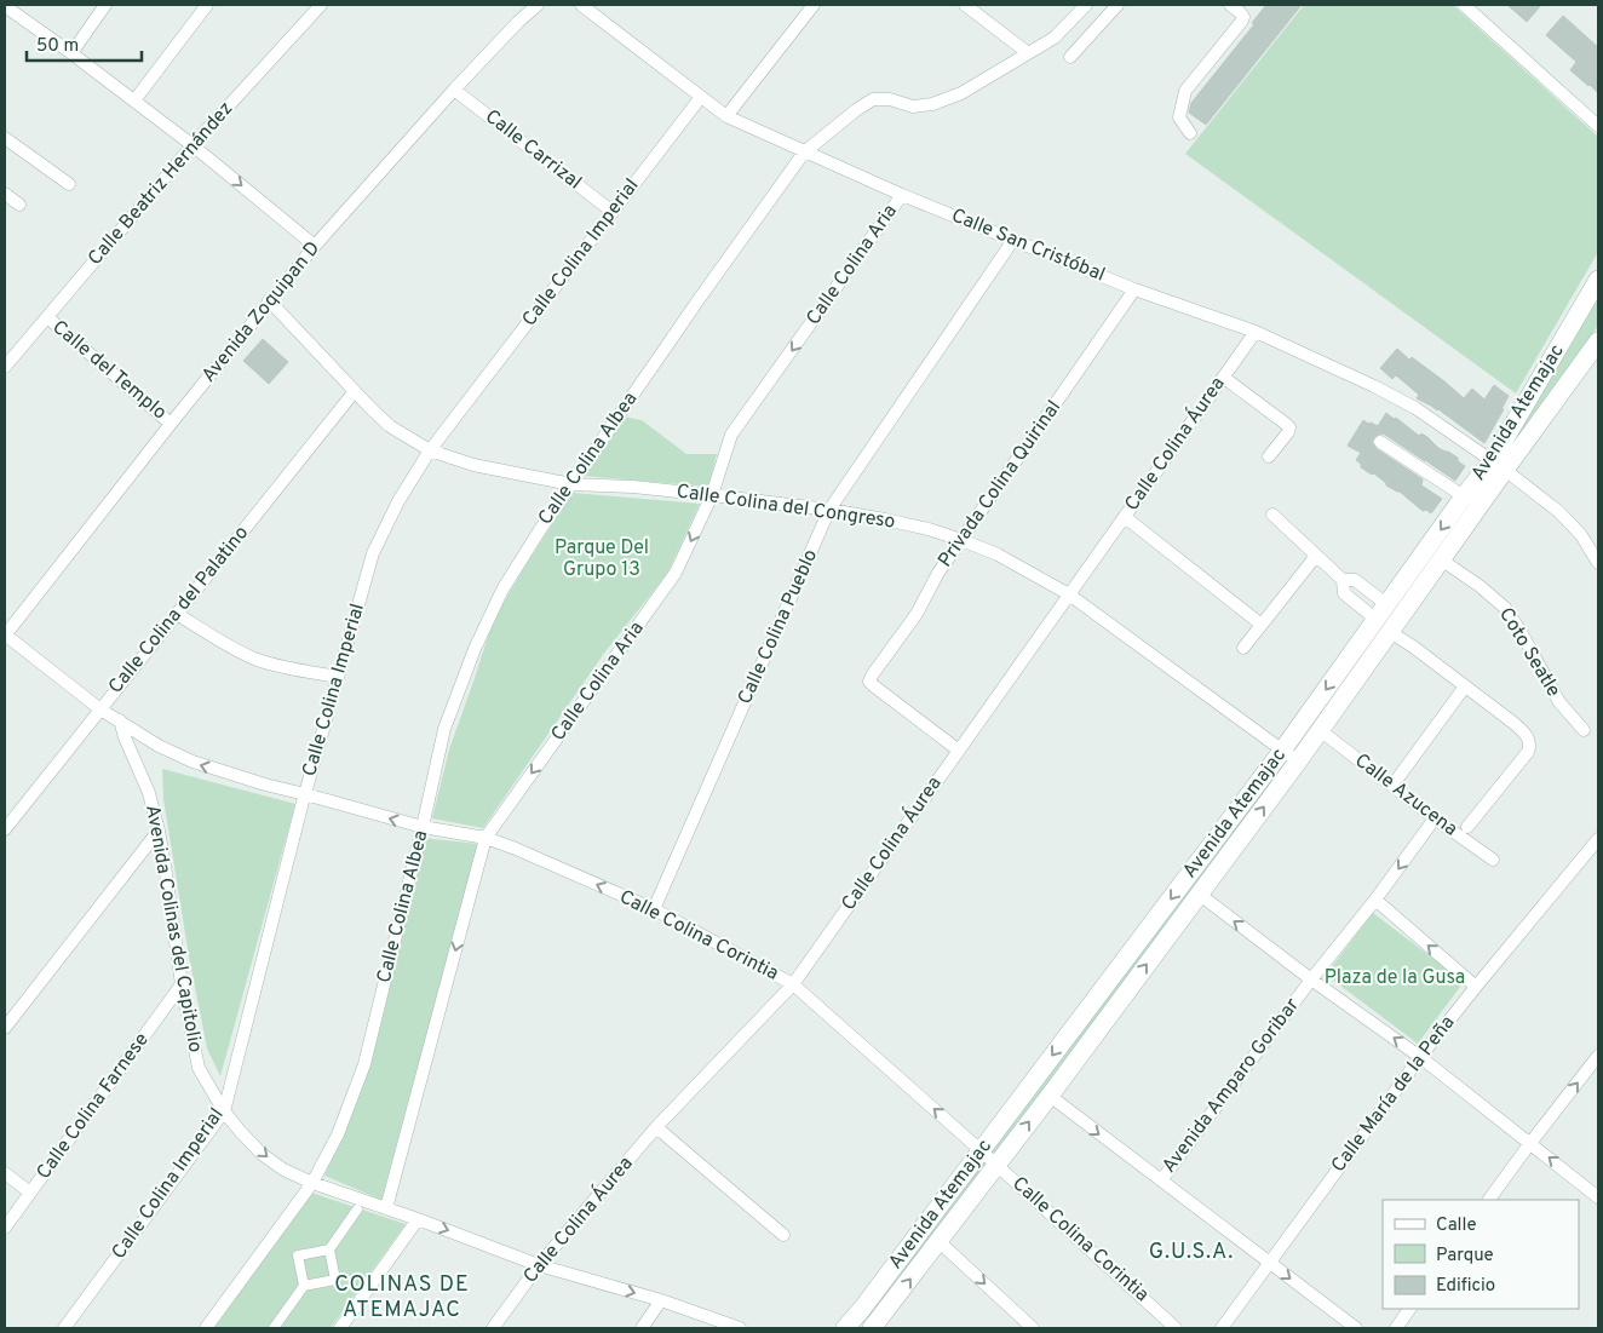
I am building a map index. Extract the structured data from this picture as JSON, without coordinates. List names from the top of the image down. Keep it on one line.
{"streets":{"main road":["Avenida Atemajac"],"street":["Calle Carrizal","Calle Beatriz Hernández","Calle San Cristóbal","Calle Colina Imperial","Calle Colina Aria","Avenida Zoquipan D","Calle del Templo","Calle Colina Áurea","Calle Colina Albea","Privada Colina Quirinal","Calle Colina del Congreso","Calle Colina del Palatino","Calle Colina Pueblo","Coto Seatle","Calle Azucena","Avenida Colinas del Capitolio","Calle Colina Corintia","Avenida Amparo Goribar","Calle María de la Peña","Calle Colina Farnese"]},"crossings":[["Calle Carrizal","Calle Colina Imperial"],["Calle Carrizal","Avenida Zoquipan D"],["Calle Beatriz Hernández","Calle del Templo"],["Calle San Cristóbal","Calle Colina Imperial"],["Calle San Cristóbal","Calle Colina Aria"],["Calle San Cristóbal","Avenida Atemajac"],["Calle San Cristóbal","Calle Colina Áurea"],["Calle San Cristóbal","Calle Colina Albea"],["Calle San Cristóbal","Privada Colina Quirinal"],["Calle San Cristóbal","Calle Colina Pueblo"],["Calle Colina Imperial","Calle Colina del Congreso"],["Calle Colina Imperial","Avenida Colinas del Capitolio"],["Calle Colina Imperial","Calle Colina Corintia"],["Calle Colina Aria","Calle Colina del Congreso"],["Calle Colina Aria","Avenida Colinas del Capitolio"],["Calle Colina Aria","Calle Colina Corintia"],["Avenida Zoquipan D","Calle del Templo"],["Avenida Zoquipan D","Calle Colina del Congreso"],["Avenida Zoquipan D","Calle Colina Corintia"],["Avenida Atemajac","Calle Colina del Congreso"],["Avenida Atemajac","Coto Seatle"],["Avenida Atemajac","Calle Azucena"],["Avenida Atemajac","Calle Colina Corintia"],["Calle Colina Áurea","Privada Colina Quirinal"],["Calle Colina Áurea","Calle Colina del Congreso"],["Calle Colina Áurea","Avenida Colinas del Capitolio"],["Calle Colina Áurea","Calle Colina Corintia"],["Calle Colina Albea","Calle Colina del Congreso"],["Calle Colina Albea","Avenida Colinas del Capitolio"],["Calle Colina Albea","Calle Colina Corintia"],["Privada Colina Quirinal","Calle Colina del Congreso"],["Calle Colina del Congreso","Calle Colina del Palatino"],["Calle Colina del Congreso","Calle Colina Pueblo"],["Calle Colina del Palatino","Calle Colina Corintia"],["Calle Colina Pueblo","Calle Colina Corintia"],["Calle Azucena","Avenida Amparo Goribar"],["Avenida Colinas del Capitolio","Calle Colina Corintia"],["Avenida Colinas del Capitolio","Calle Colina Farnese"]],"one_way":["Calle Colina Aria","Avenida Colinas del Capitolio","Calle Colina Corintia"],"districts":["G.U.S.A.","COLINAS DE ATEMAJAC"],"parks":["Parque Del Grupo 13","Plaza de la Gusa"],"legend":["Calle","Parque","Edificio"],"scale_bar":"50 m"}
